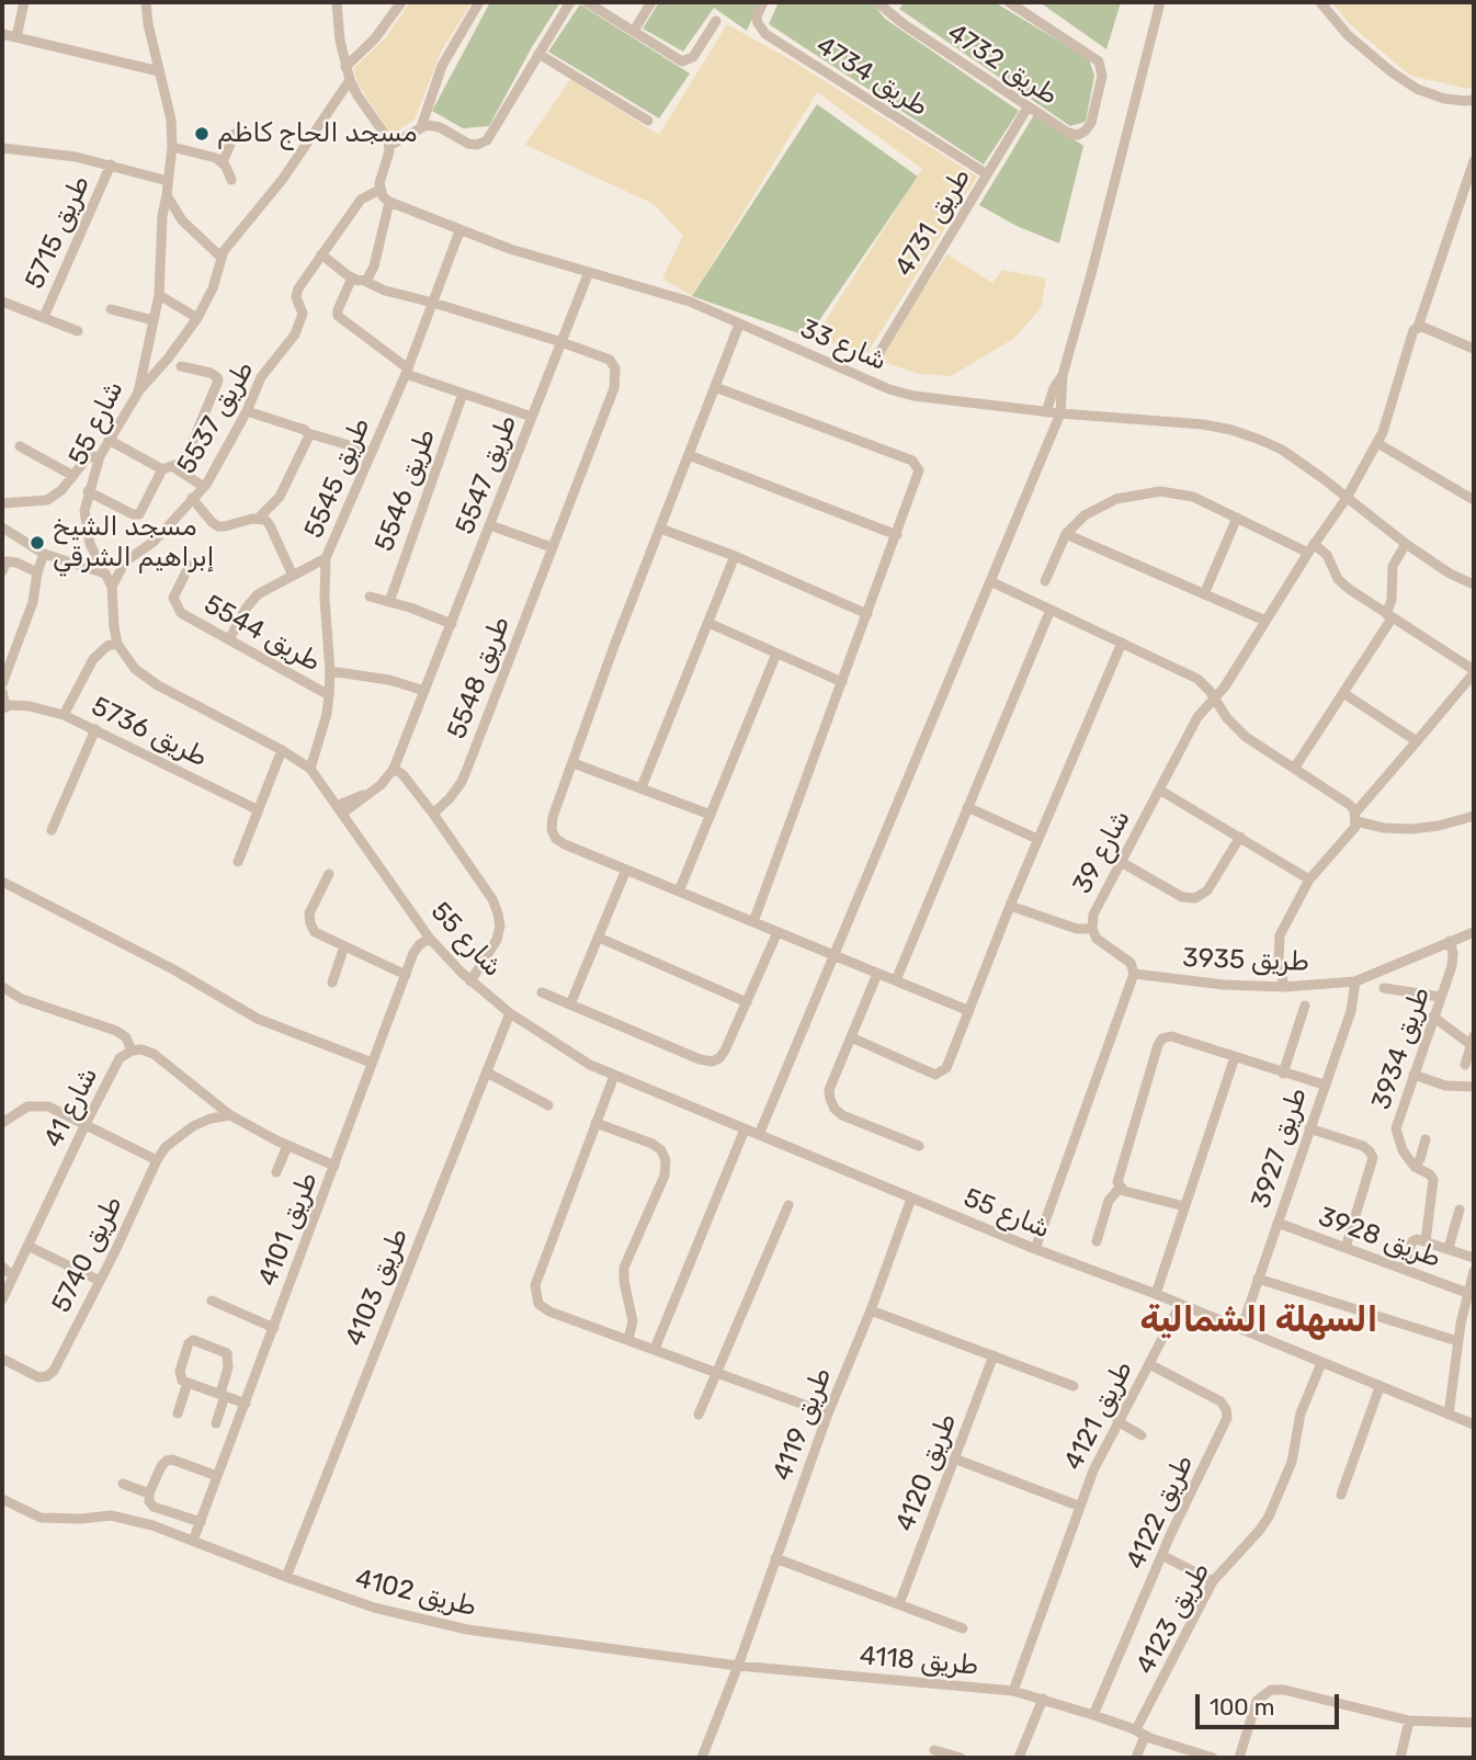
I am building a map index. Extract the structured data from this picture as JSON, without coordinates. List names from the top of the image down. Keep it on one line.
{"streets":{"street":["طريق 4732","طريق 4734","طريق 4731","طريق 5715","شارع 33","طريق 5537","شارع 55","طريق 5547","طريق 5545","طريق 5546","طريق 5544","طريق 5548","طريق 5736","شارع 39","طريق 3935","طريق 3934","شارع 41","طريق 3927","طريق 4101","طريق 3928","طريق 5740","طريق 4103","طريق 4121","طريق 4119","طريق 4120","طريق 4122","طريق 4102","طريق 4123","طريق 4118"]},"crossings":[["طريق 4732","طريق 4731"],["طريق 4734","طريق 4731"],["طريق 5715","شارع 55"],["شارع 33","طريق 5537"],["شارع 33","طريق 5547"],["شارع 33","طريق 5545"],["شارع 33","شارع 39"],["طريق 5537","شارع 55"],["شارع 55","طريق 5547"],["شارع 55","طريق 5545"],["شارع 55","طريق 5736"],["شارع 55","طريق 3927"],["شارع 55","طريق 4101"],["شارع 55","طريق 4103"],["شارع 55","طريق 4121"],["شارع 55","طريق 4119"],["شارع 55","طريق 4123"],["طريق 5547","طريق 5548"],["طريق 5545","طريق 5544"],["شارع 39","طريق 3935"],["طريق 3935","طريق 3934"],["طريق 3935","طريق 3927"],["شارع 41","طريق 4101"],["طريق 3927","طريق 3928"],["طريق 4101","طريق 4102"],["طريق 4103","طريق 4102"],["طريق 4121","طريق 4120"],["طريق 4121","طريق 4122"],["طريق 4121","طريق 4118"],["طريق 4119","طريق 4102"],["طريق 4119","طريق 4118"],["طريق 4122","طريق 4118"],["طريق 4102","طريق 4118"]],"districts":["السهلة الشمالية"],"places":["مسجد الحاج كاظم","مسجد الشيخ إبراهيم الشرقي"],"scale_bar":"100 m"}
